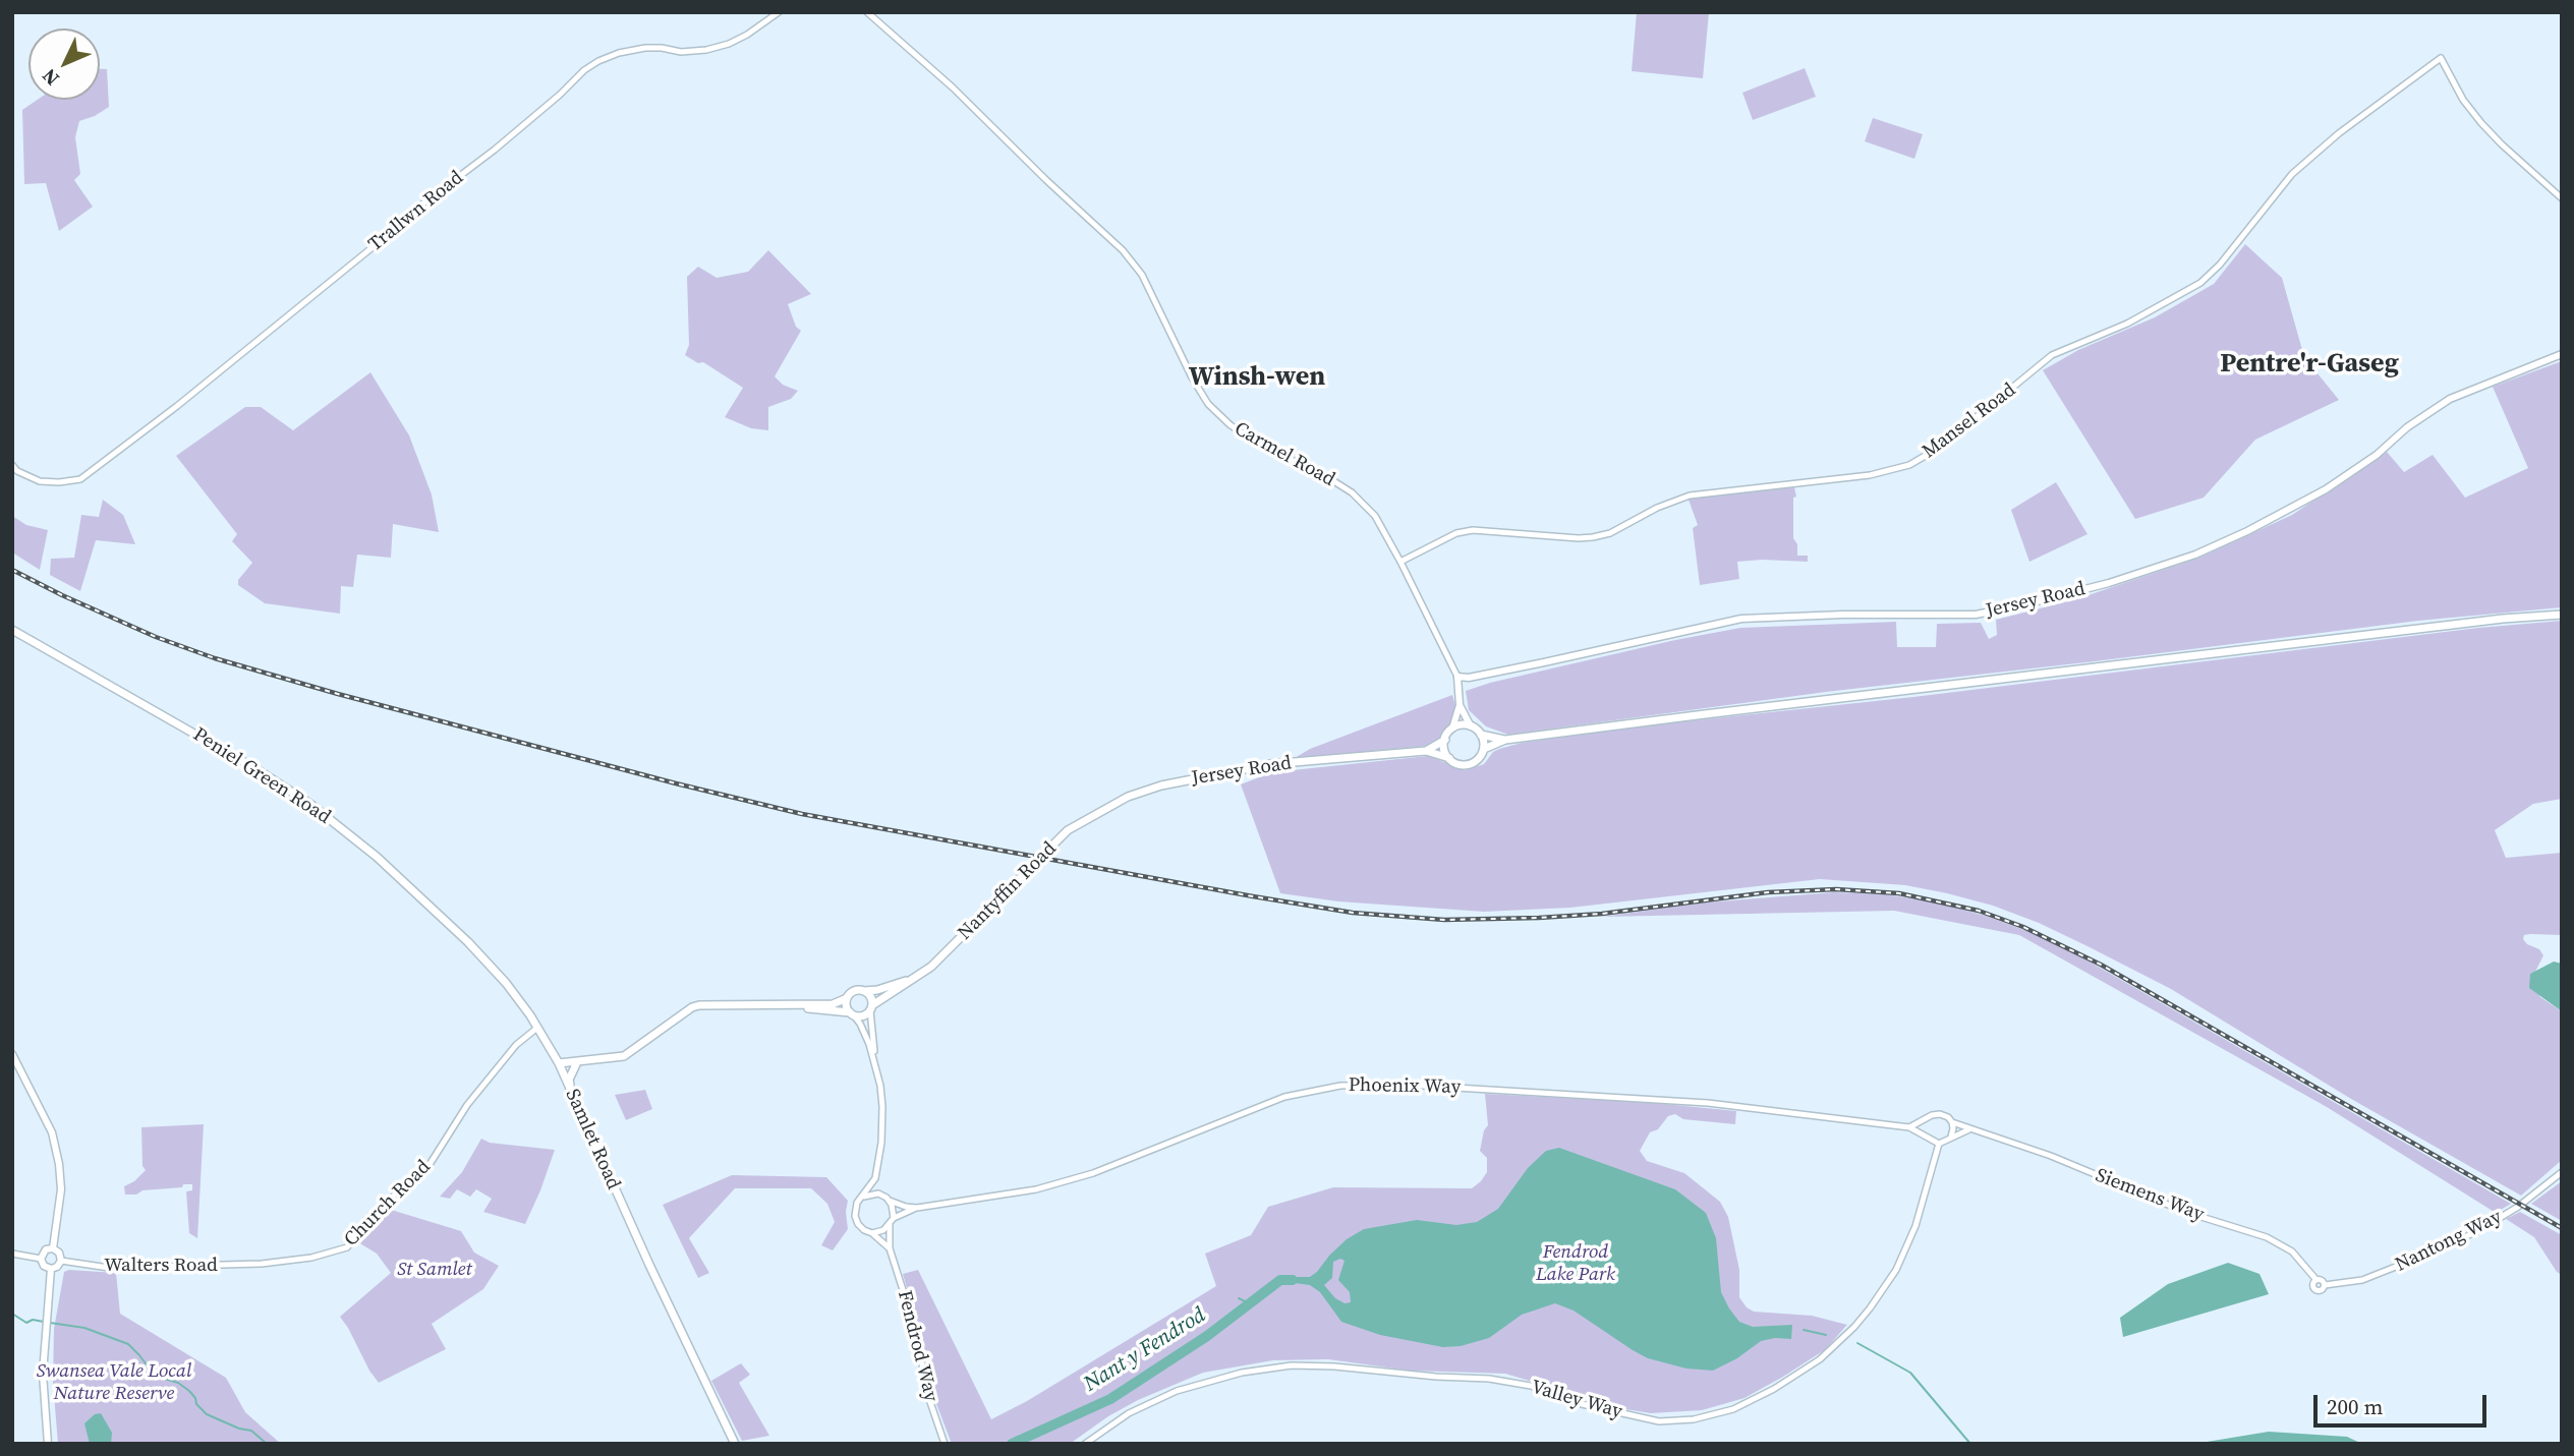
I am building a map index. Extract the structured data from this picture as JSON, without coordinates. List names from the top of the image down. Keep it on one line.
{"streets":{"main road":["Carmel Road","Jersey Road","Peniel Green Road","Nantyffin Road","Samlet Road"],"street":["Trallwn Road","Mansel Road","Phoenix Way","Siemens Way","Church Road","Nantong Way","Walters Road","Fendrod Way","Valley Way"]},"crossings":[["Mansel Road","Carmel Road"],["Carmel Road","Jersey Road"],["Jersey Road","Nantyffin Road"],["Peniel Green Road","Samlet Road"],["Peniel Green Road","Church Road"],["Nantyffin Road","Samlet Road"],["Phoenix Way","Siemens Way"],["Phoenix Way","Fendrod Way"],["Phoenix Way","Valley Way"],["Siemens Way","Nantong Way"],["Siemens Way","Valley Way"],["Church Road","Walters Road"]],"districts":["Pentre'r-Gaseg","Winsh-wen"],"water":["Nant y Fendrod"],"parks":["Fendrod Lake Park","St Samlet","Swansea Vale Local Nature Reserve"],"scale_bar":"200 m","north":"bottom left"}
